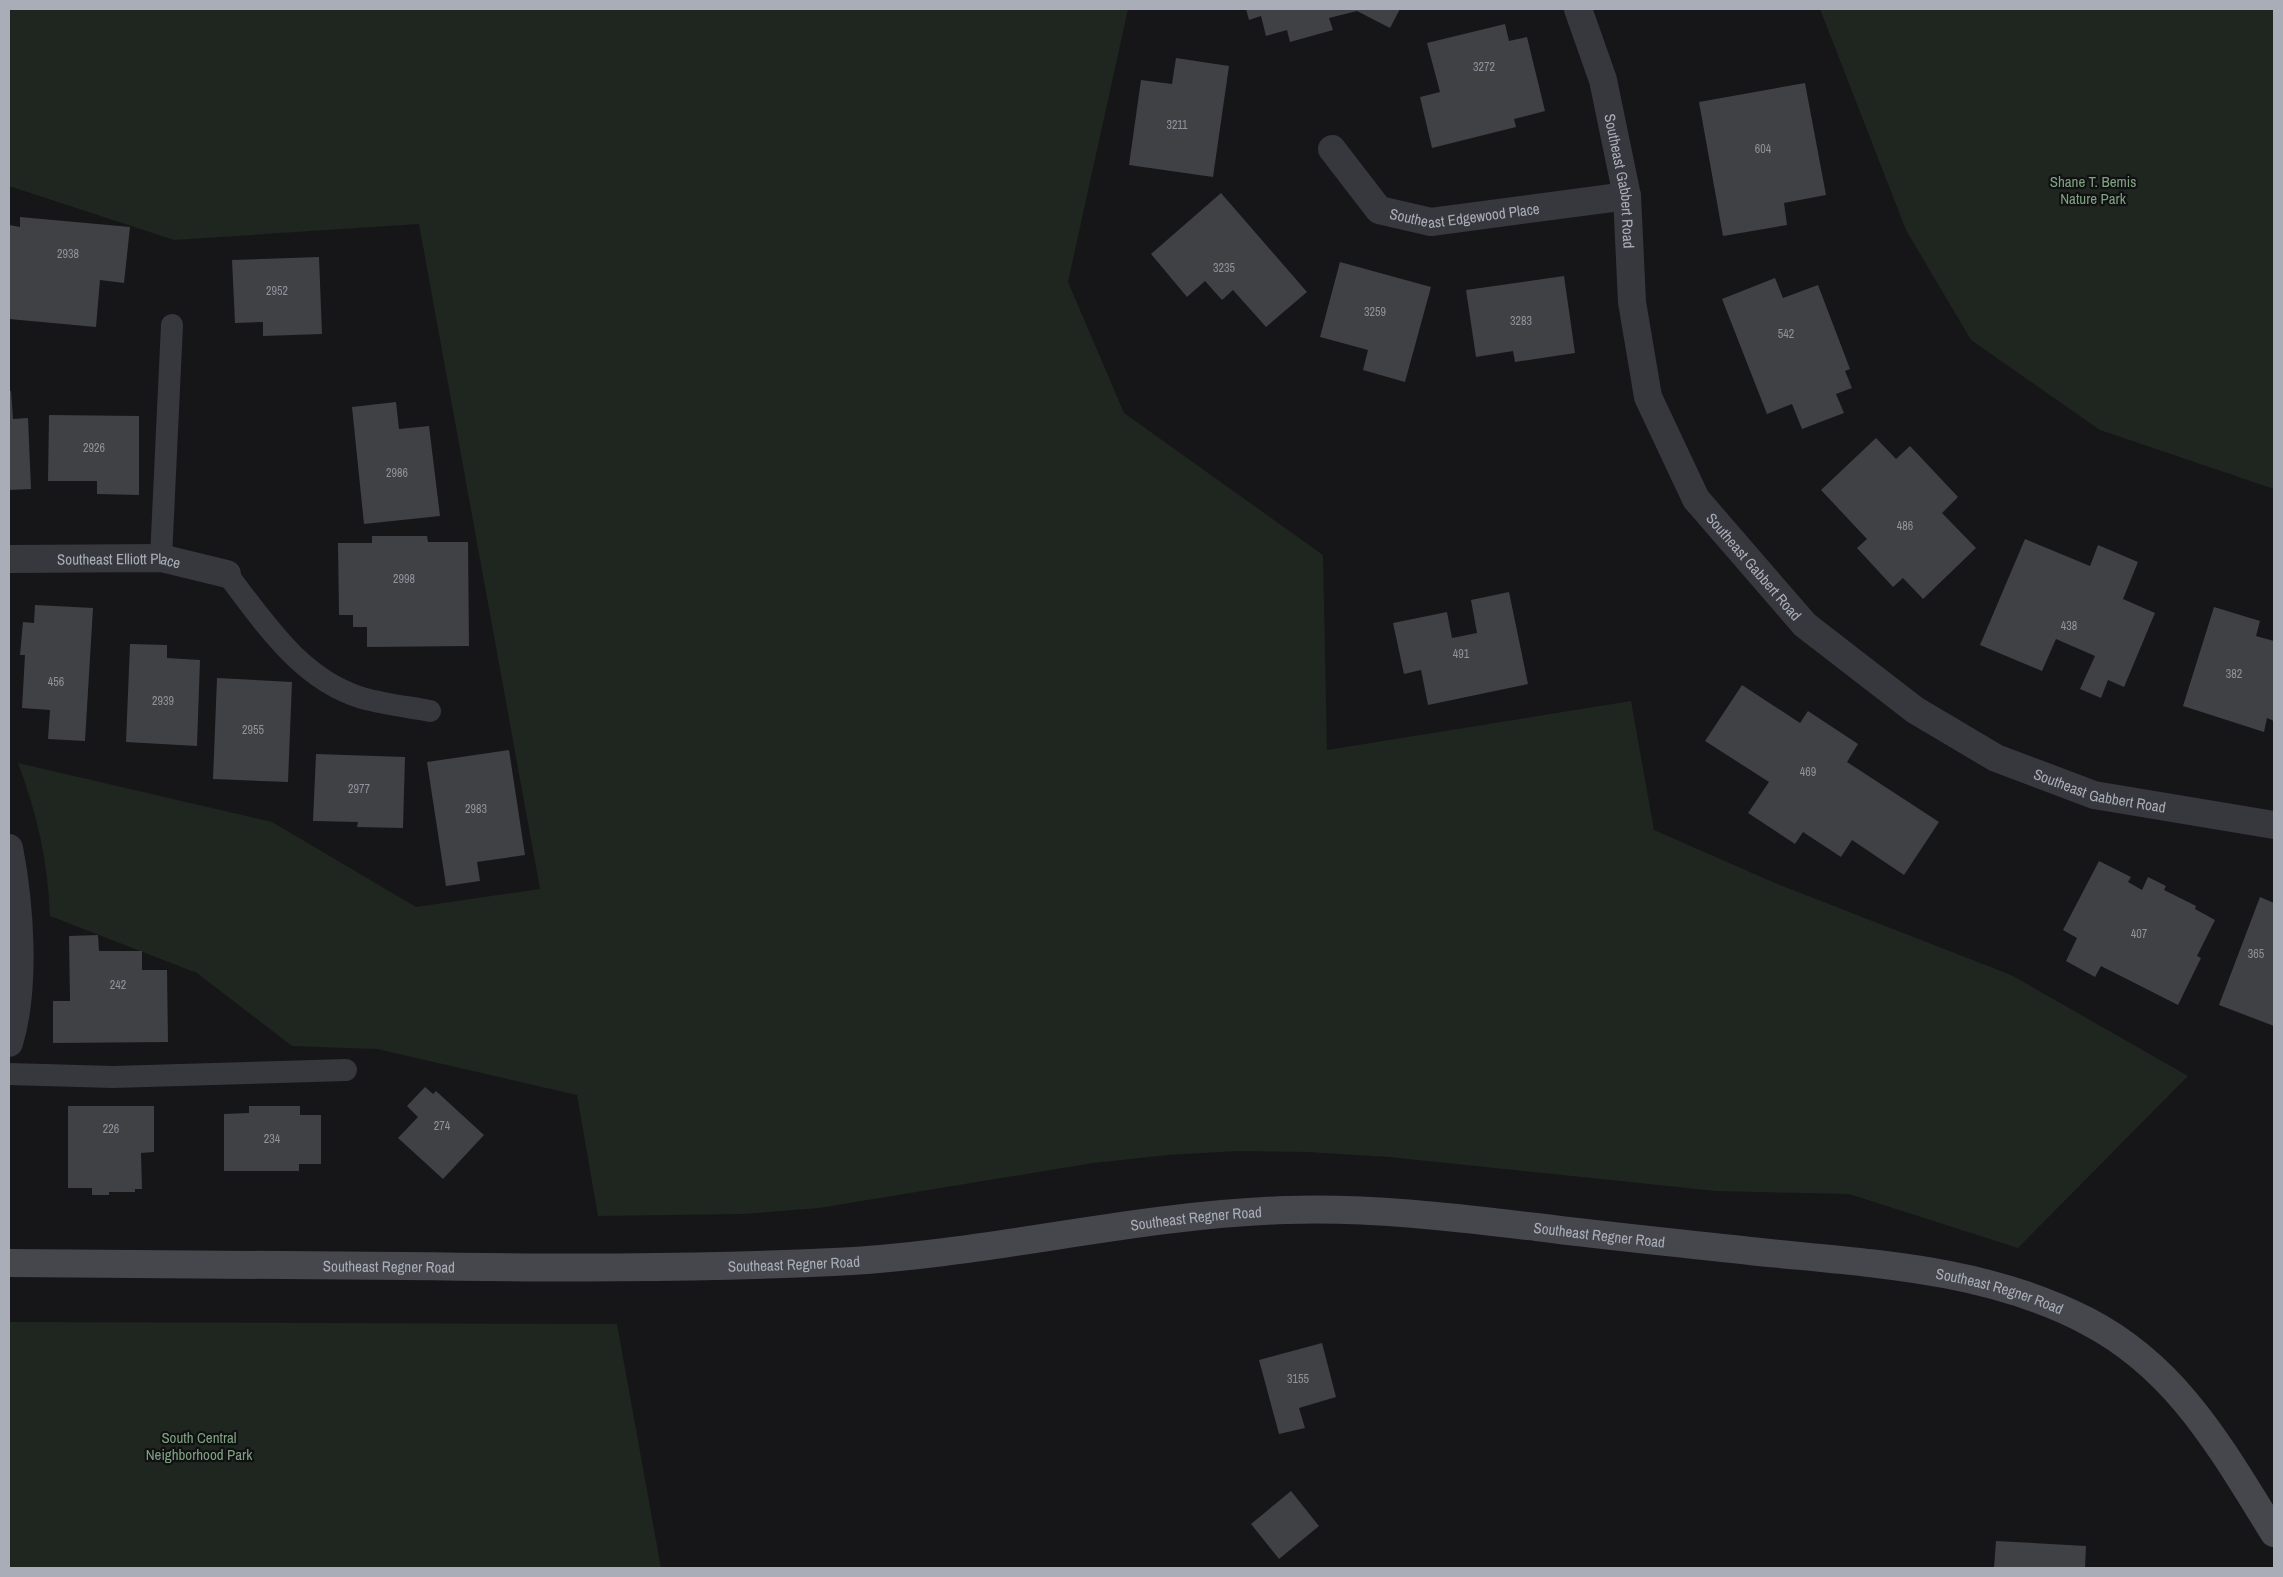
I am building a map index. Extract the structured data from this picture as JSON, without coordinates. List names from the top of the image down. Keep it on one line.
{"streets":{"street":["Southeast Gabbert Road","Southeast Edgewood Place","Southeast Elliott Place","Southeast Regner Road"]},"crossings":[["Southeast Gabbert Road","Southeast Edgewood Place"]],"parks":["Shane T. Bemis Nature Park","South Central Neighborhood Park"],"house_numbers":["3272","3211","604","2938","3235","2952","3259","3283","542","2926","2986","486","2998","438","491","382","456","2939","2955","469","2977","2983","407","365","242","274","226","234","3155"]}
